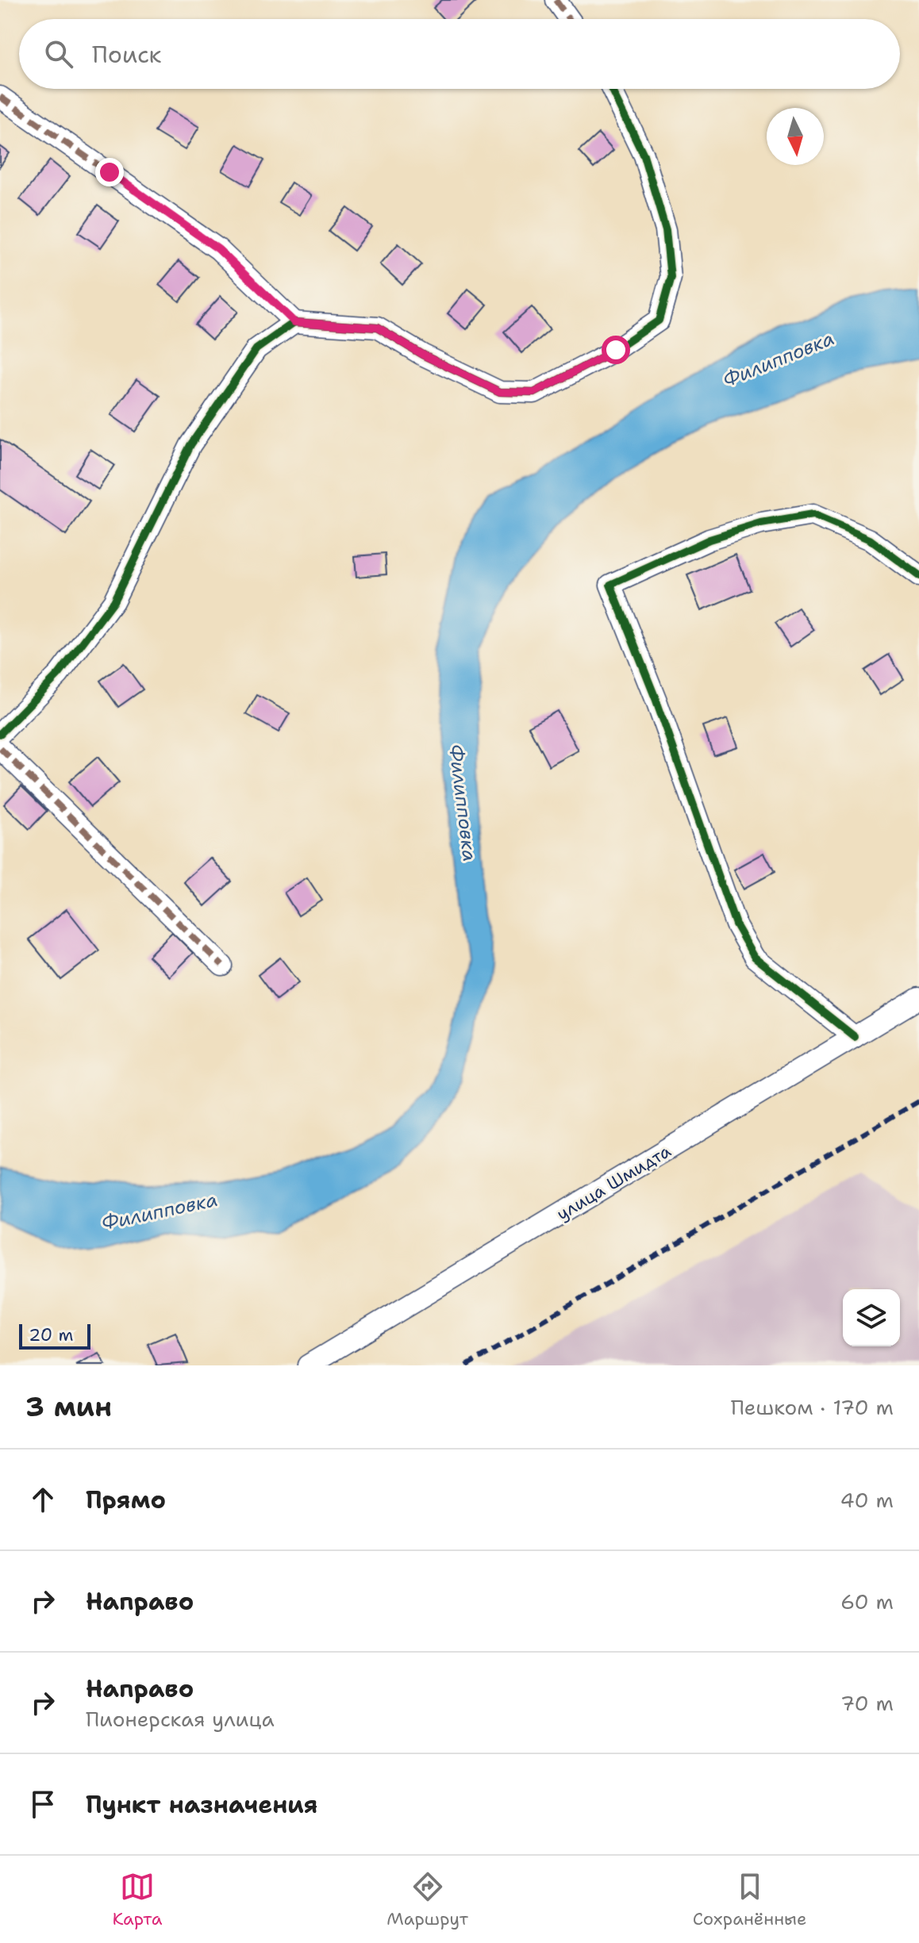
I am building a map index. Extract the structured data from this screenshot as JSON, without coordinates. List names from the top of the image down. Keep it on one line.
{"streets":{"street":["улица Шмидта"]},"water":["Филипповка"],"scale_bar":"20 m","north":"bottom","page":{"search":"Поиск","scale":"20 m","heading":["3 мин","Пешком · 170 m"],"list":[["Прямо","40 m"],["Направо","60 m"],["Направо","Пионерская улица","70 m"],"Пункт назначения"],"nav":["Карта","Маршрут","Сохранённые"]}}
